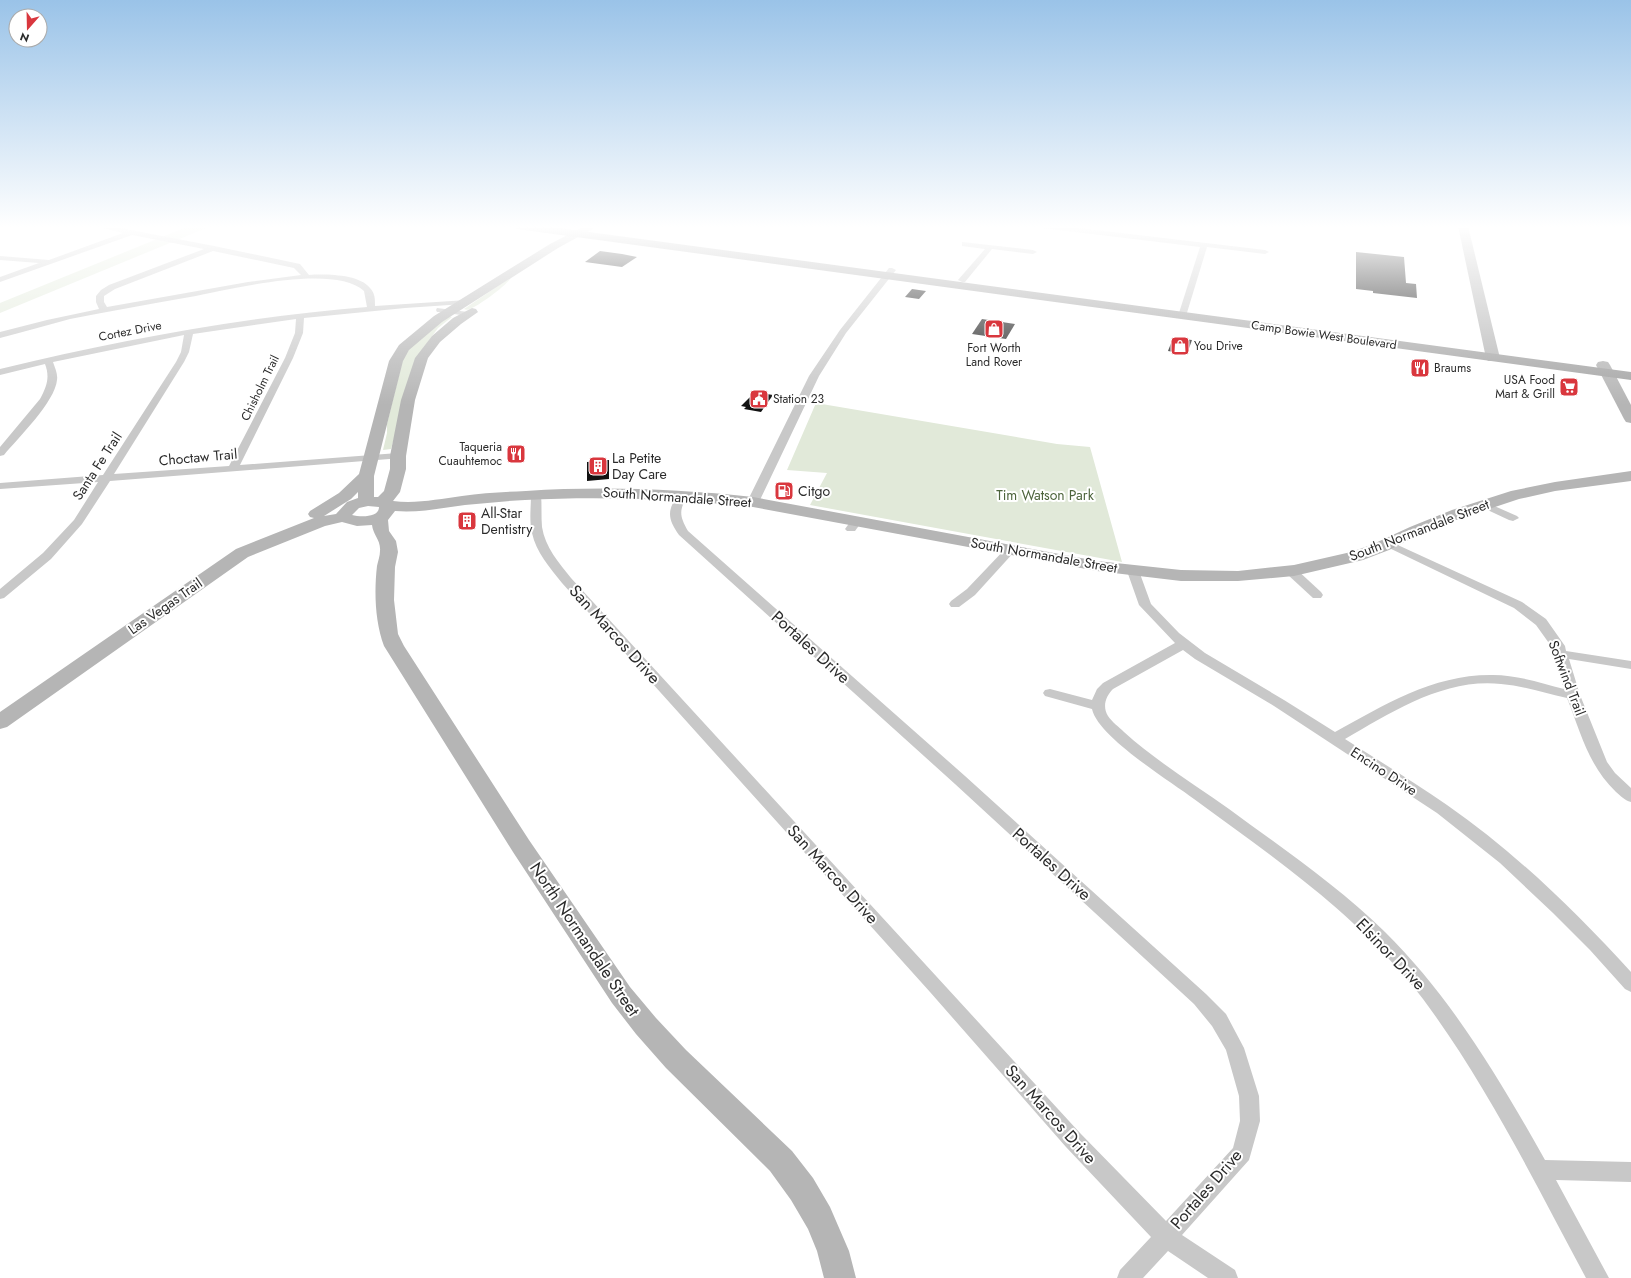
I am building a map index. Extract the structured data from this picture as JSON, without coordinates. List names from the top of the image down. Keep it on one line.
{"streets":{"main road":["Camp Bowie West Boulevard"],"street":["Cortez Drive","Chisholm Trail","Choctaw Trail","Santa Fe Trail","South Normandale Street","Las Vegas Trail","San Marcos Drive","Portales Drive","Softwind Trail","Encino Drive","North Normandale Street","Elsinor Drive"]},"crossings":[["Cortez Drive","Chisholm Trail"],["Cortez Drive","Santa Fe Trail"],["Chisholm Trail","Choctaw Trail"],["Choctaw Trail","Santa Fe Trail"],["South Normandale Street","Las Vegas Trail"],["South Normandale Street","San Marcos Drive"],["South Normandale Street","Portales Drive"],["South Normandale Street","Softwind Trail"],["South Normandale Street","Encino Drive"],["South Normandale Street","North Normandale Street"],["Las Vegas Trail","North Normandale Street"],["San Marcos Drive","Portales Drive"]],"parks":["Tim Watson Park"],"places":{"shop":["Fort Worth Land Rover","You Drive"],"restaurant":["Braums","Taqueria Cuauhtemoc"],"supermarket":["USA Food Mart & Grill"],"public building":["Station 23"],"building":["La Petite Day Care","All-Star Dentistry"],"fuel station":["Citgo"]},"north":"bottom"}
